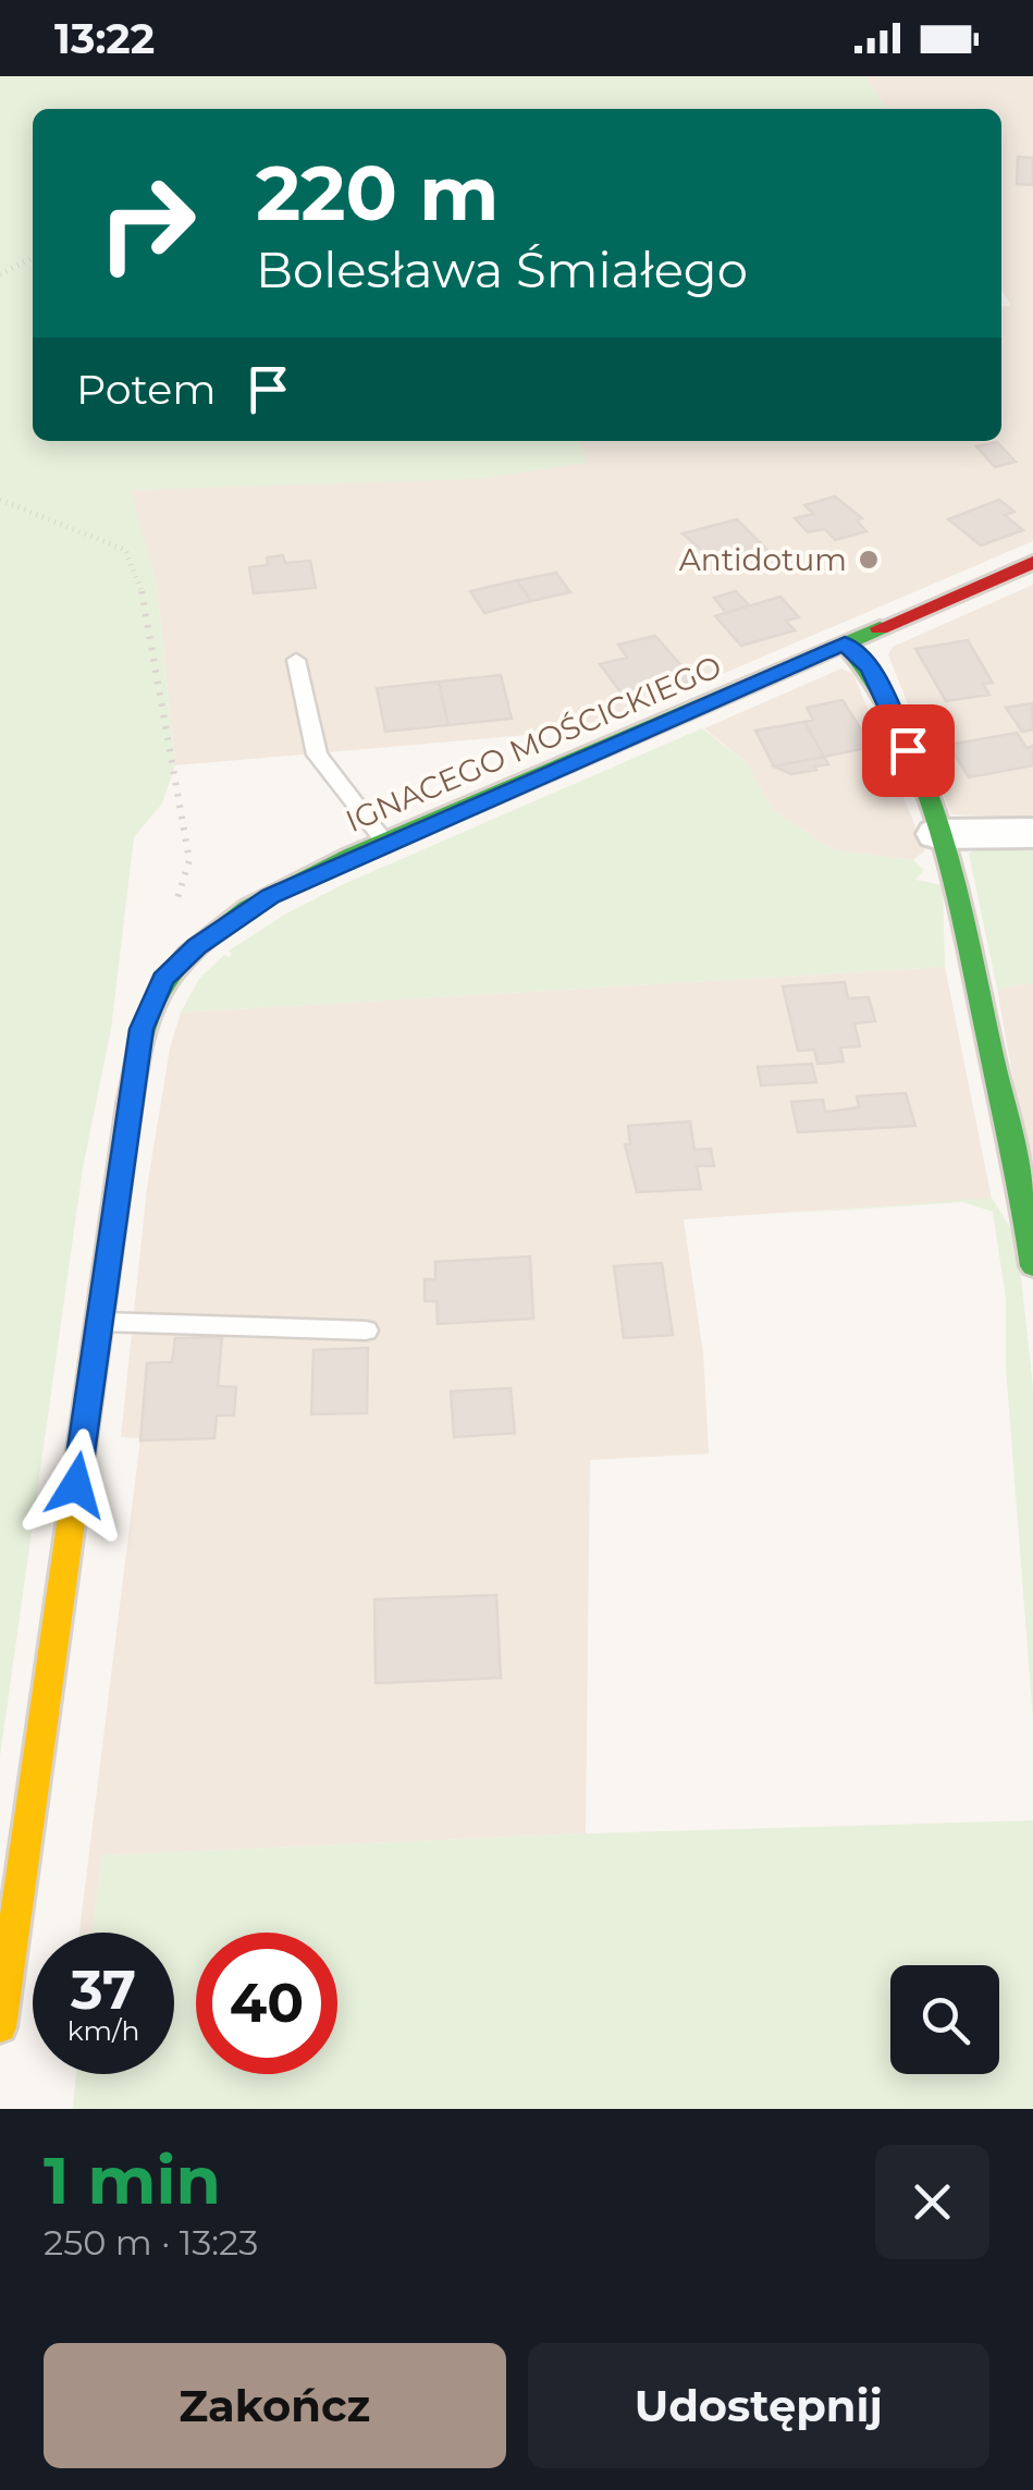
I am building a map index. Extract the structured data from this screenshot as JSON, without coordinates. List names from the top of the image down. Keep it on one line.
{"streets":{"street":["IGNACEGO MOŚCICKIEGO"]},"places":["Antidotum"],"page":{"status":"13:22","turn":["220 m","Bolesława Śmiałego"],"then":"Potem","speed":"37 km/h","limit":"40","heading":["1 min","250 m · 13:23"],"buttons":["Zakończ","Udostępnij"]}}
